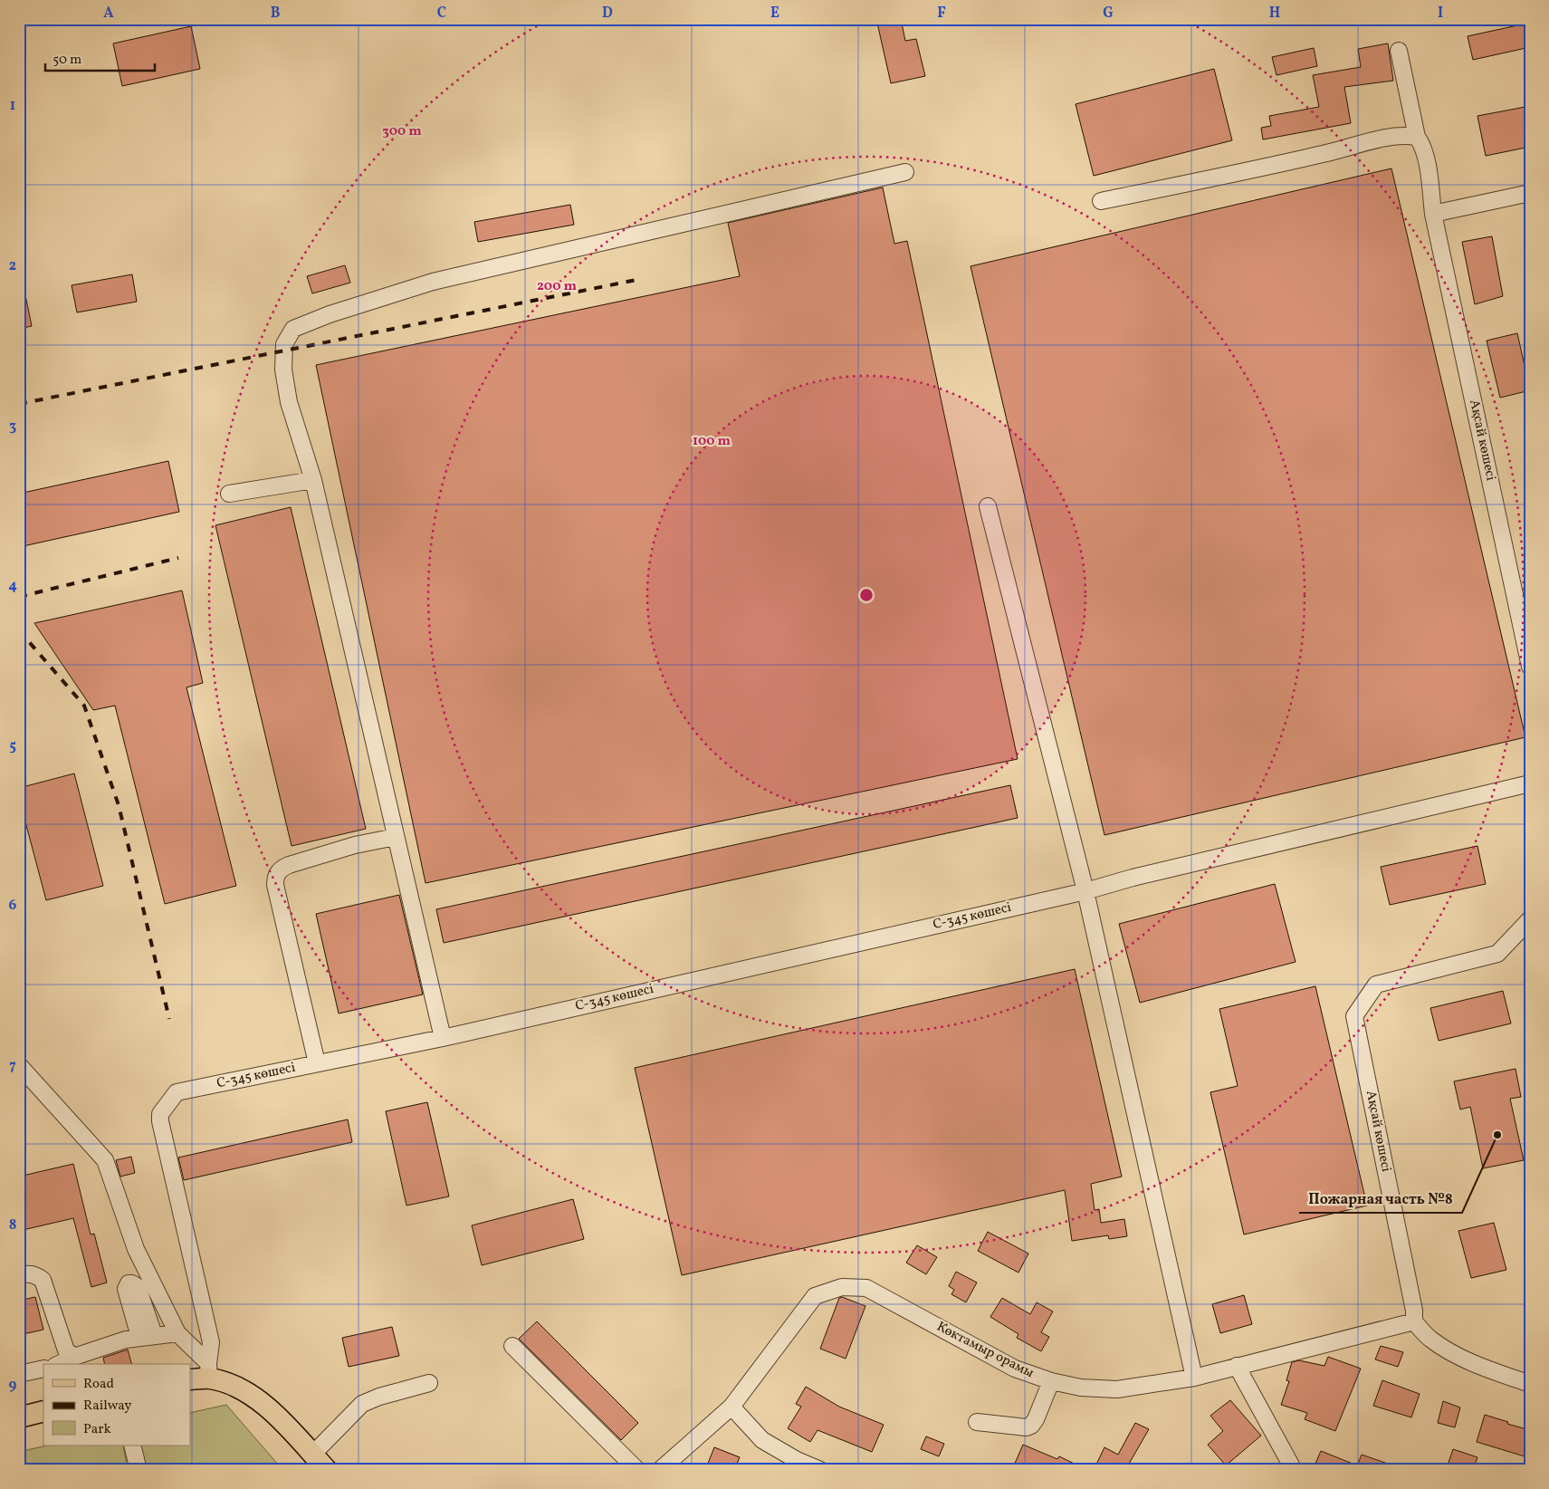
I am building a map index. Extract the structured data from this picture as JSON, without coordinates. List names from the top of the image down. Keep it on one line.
{"streets":{"street":["Ақсай көшесі","С-345 көшесі","Көктамыр орамы"]},"crossings":[["Ақсай көшесі","Көктамыр орамы"]],"places":["Пожарная часть №8"],"legend":["Road","Railway","Park"],"scale_bar":"50 m","grid":{"columns":["A","B","C","D","E","F","G","H","I"],"rows":["1","2","3","4","5","6","7","8","9"]},"rings":["300 m","200 m","100 m"]}
